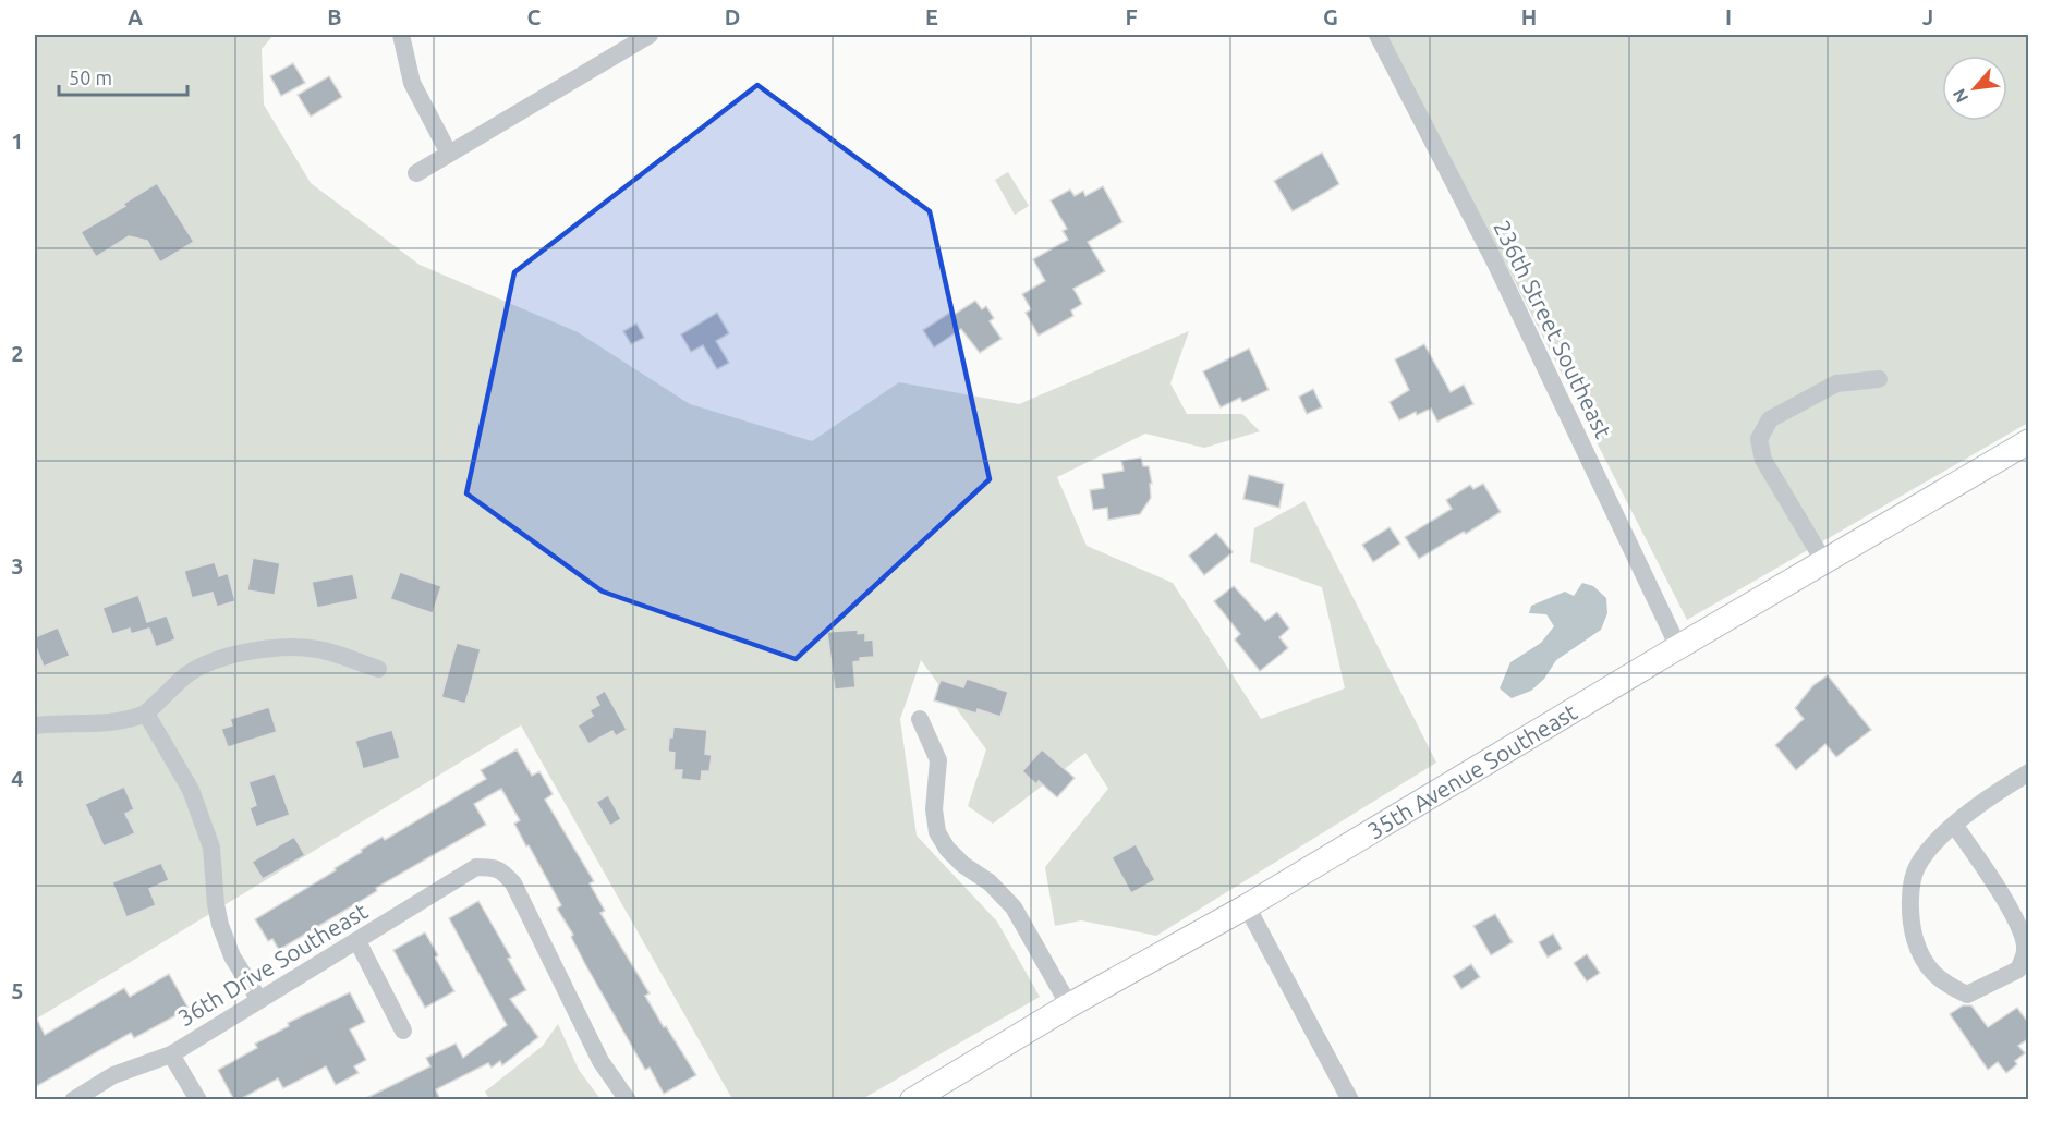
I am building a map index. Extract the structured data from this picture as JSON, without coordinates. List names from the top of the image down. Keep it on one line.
{"streets":{"street":["236th Street Southeast","35th Avenue Southeast","36th Drive Southeast"]},"crossings":[["236th Street Southeast","35th Avenue Southeast"]],"scale_bar":"50 m","north":"bottom left","grid":{"columns":["A","B","C","D","E","F","G","H","I","J"],"rows":["1","2","3","4","5"]}}
